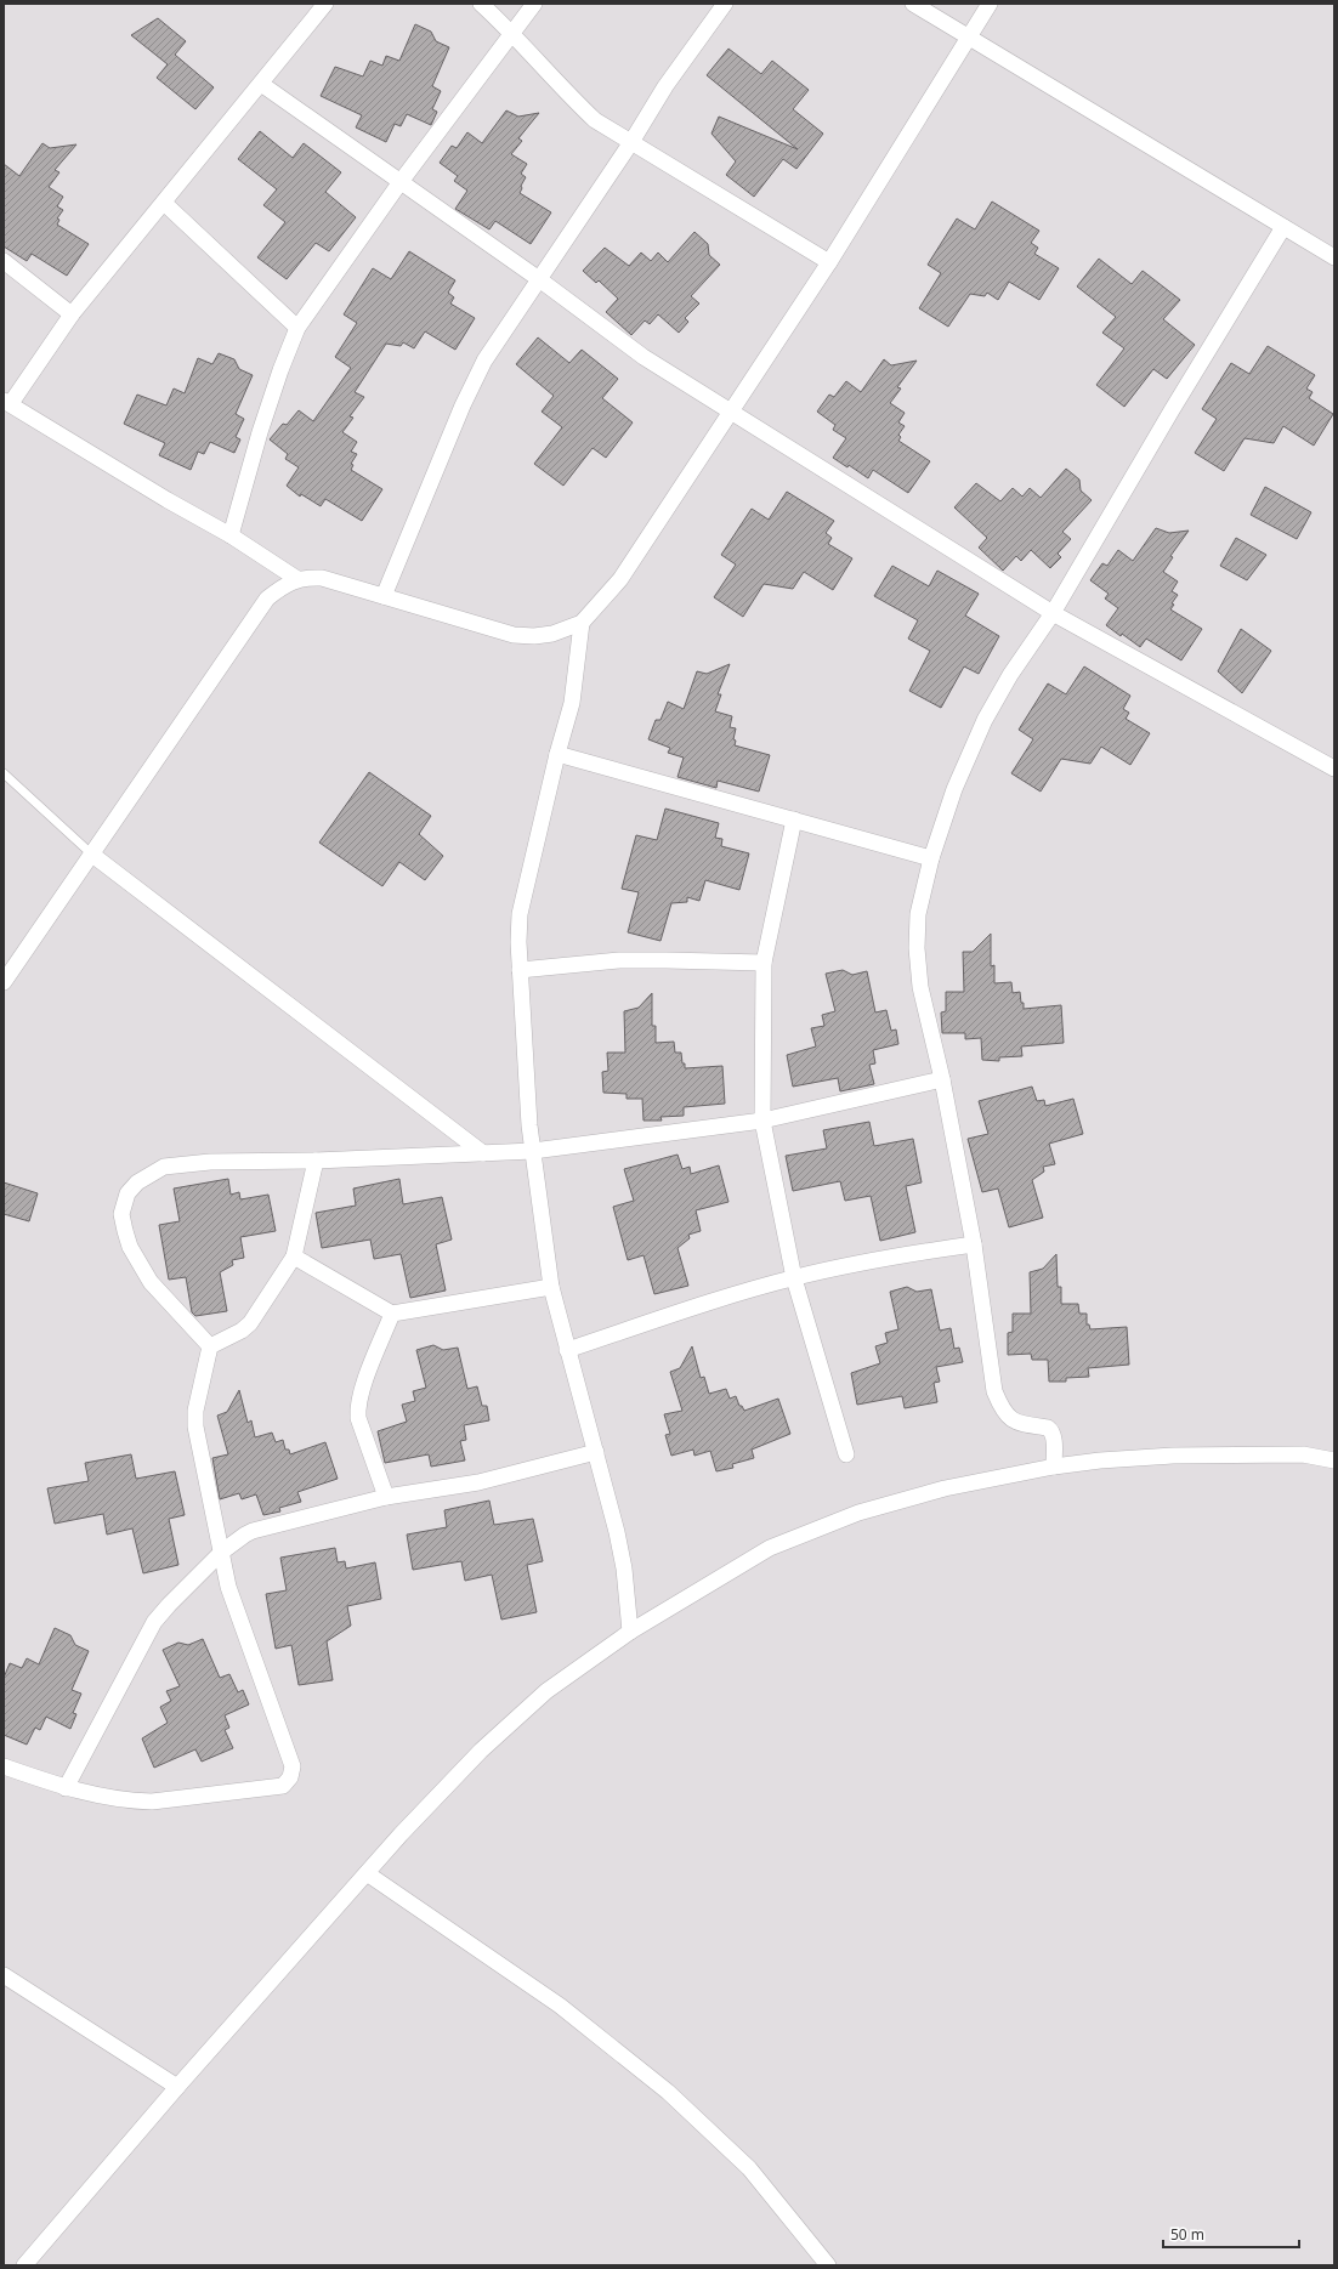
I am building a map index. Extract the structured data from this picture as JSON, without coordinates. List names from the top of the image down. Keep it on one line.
{"scale_bar":"50 m"}
